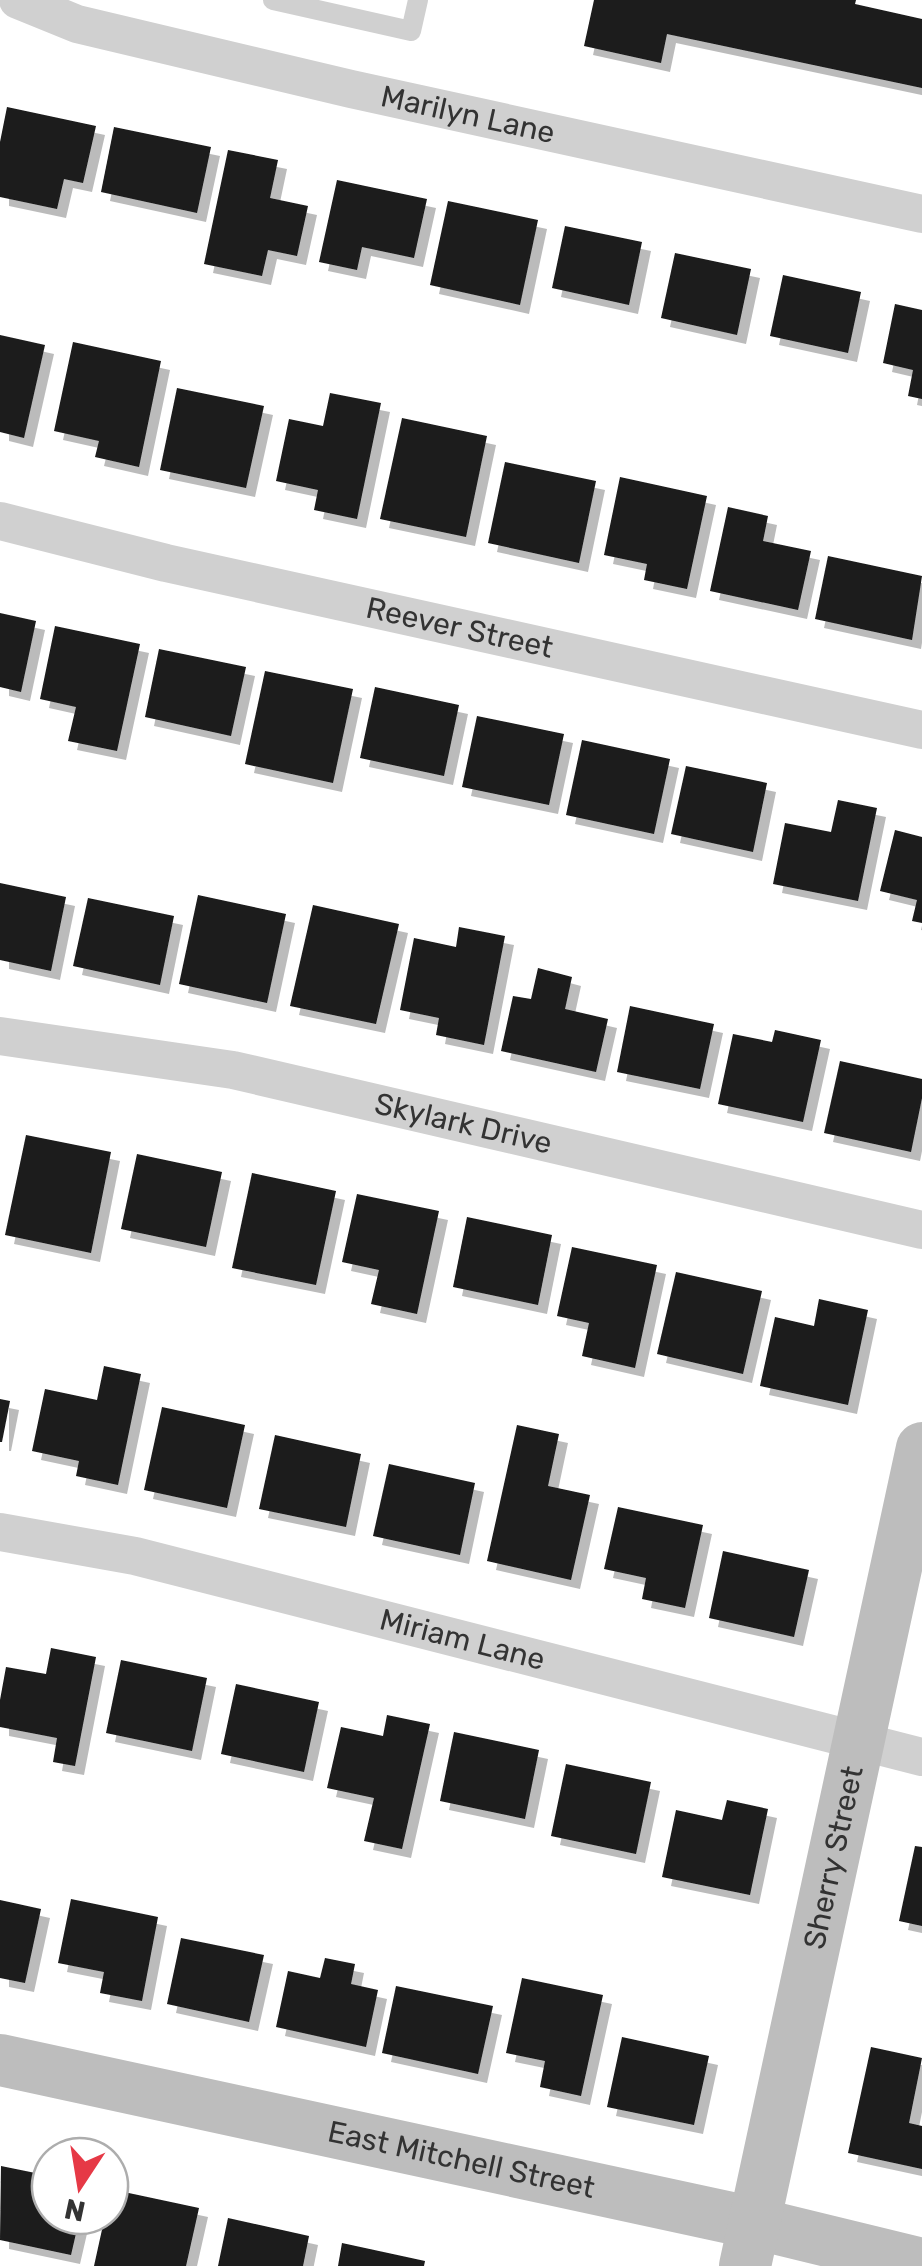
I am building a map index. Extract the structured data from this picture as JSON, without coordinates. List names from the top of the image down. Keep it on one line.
{"streets":{"street":["Marilyn Lane","Reever Street","Skylark Drive","Miriam Lane","Sherry Street","East Mitchell Street"]},"crossings":[["Miriam Lane","Sherry Street"],["Sherry Street","East Mitchell Street"]],"north":"bottom"}
